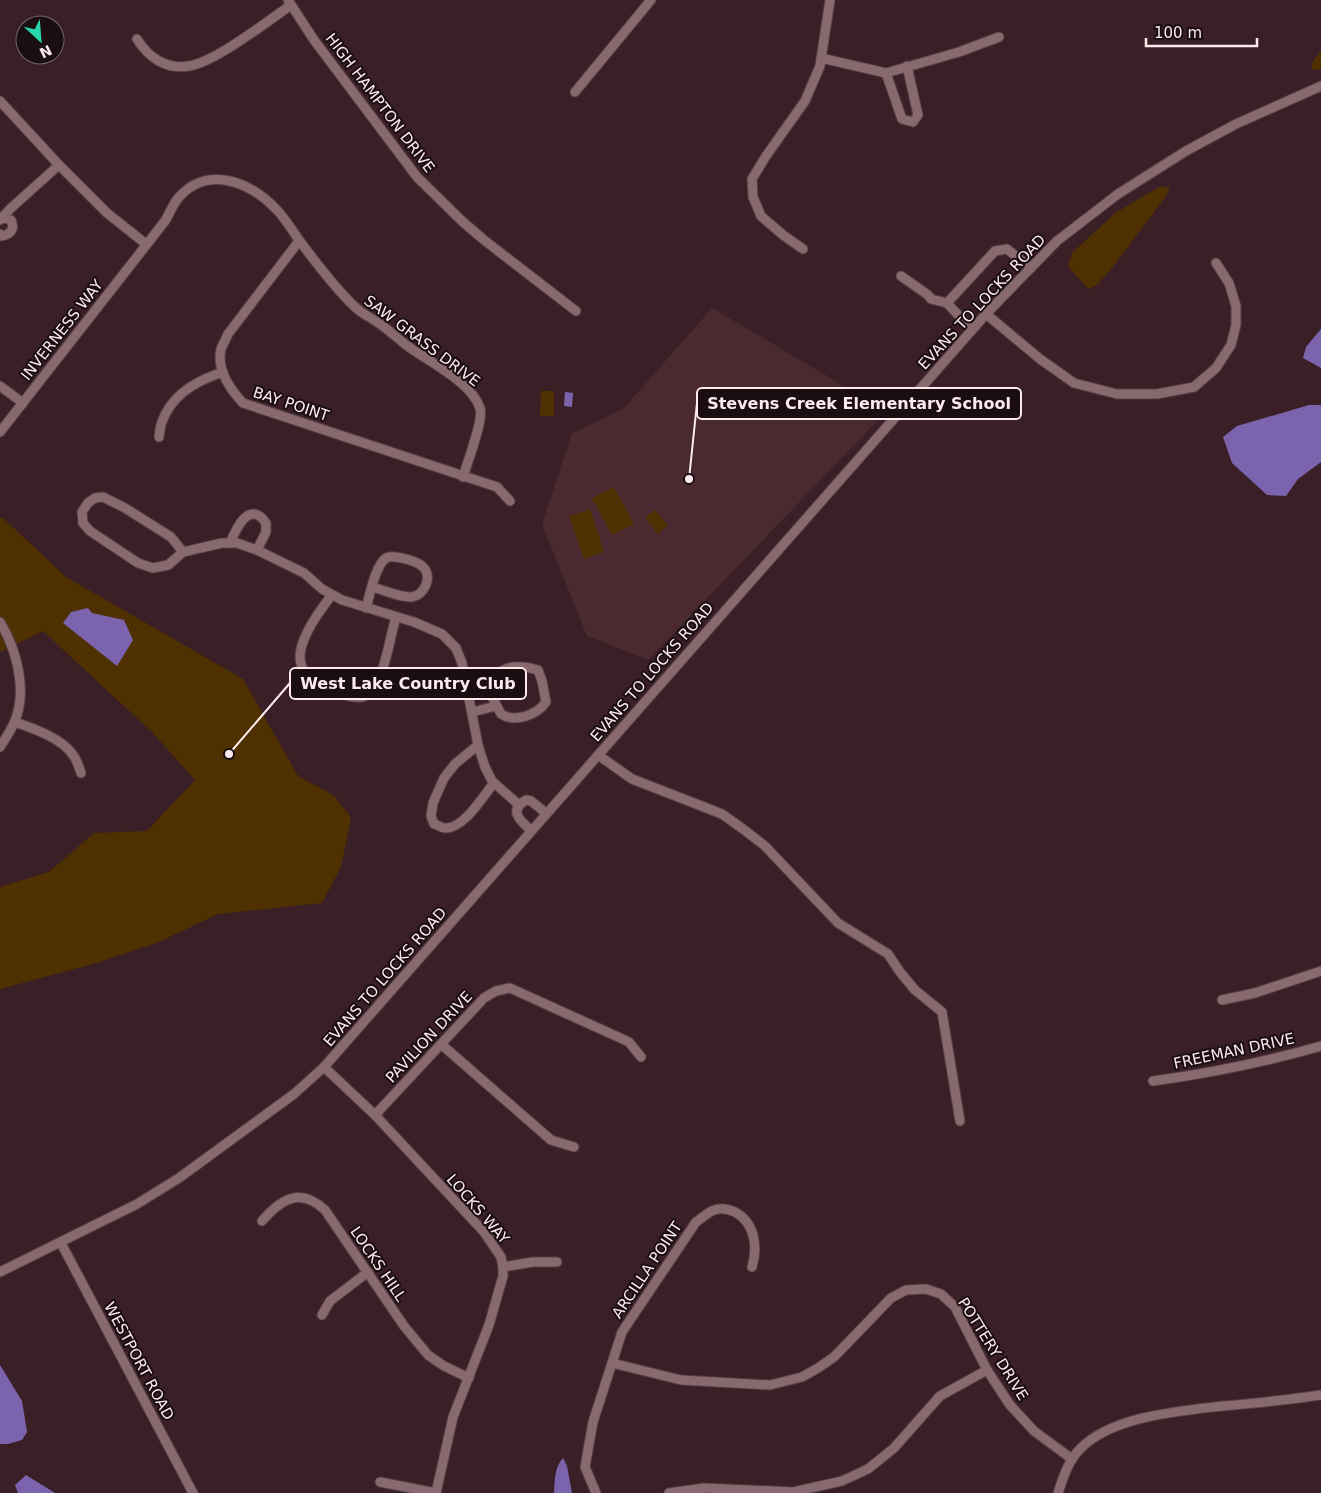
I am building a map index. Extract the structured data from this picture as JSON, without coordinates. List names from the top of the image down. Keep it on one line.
{"streets":{"street":["HIGH HAMPTON DRIVE","EVANS TO LOCKS ROAD","INVERNESS WAY","SAW GRASS DRIVE","BAY POINT","PAVILION DRIVE","FREEMAN DRIVE","LOCKS WAY","LOCKS HILL","ARCILLA POINT","POTTERY DRIVE","WESTPORT ROAD"]},"crossings":[["EVANS TO LOCKS ROAD","LOCKS WAY"],["EVANS TO LOCKS ROAD","WESTPORT ROAD"],["INVERNESS WAY","SAW GRASS DRIVE"],["SAW GRASS DRIVE","BAY POINT"],["PAVILION DRIVE","LOCKS WAY"],["LOCKS WAY","LOCKS HILL"],["ARCILLA POINT","POTTERY DRIVE"]],"places":["Stevens Creek Elementary School","West Lake Country Club"],"scale_bar":"100 m","north":"bottom right"}
